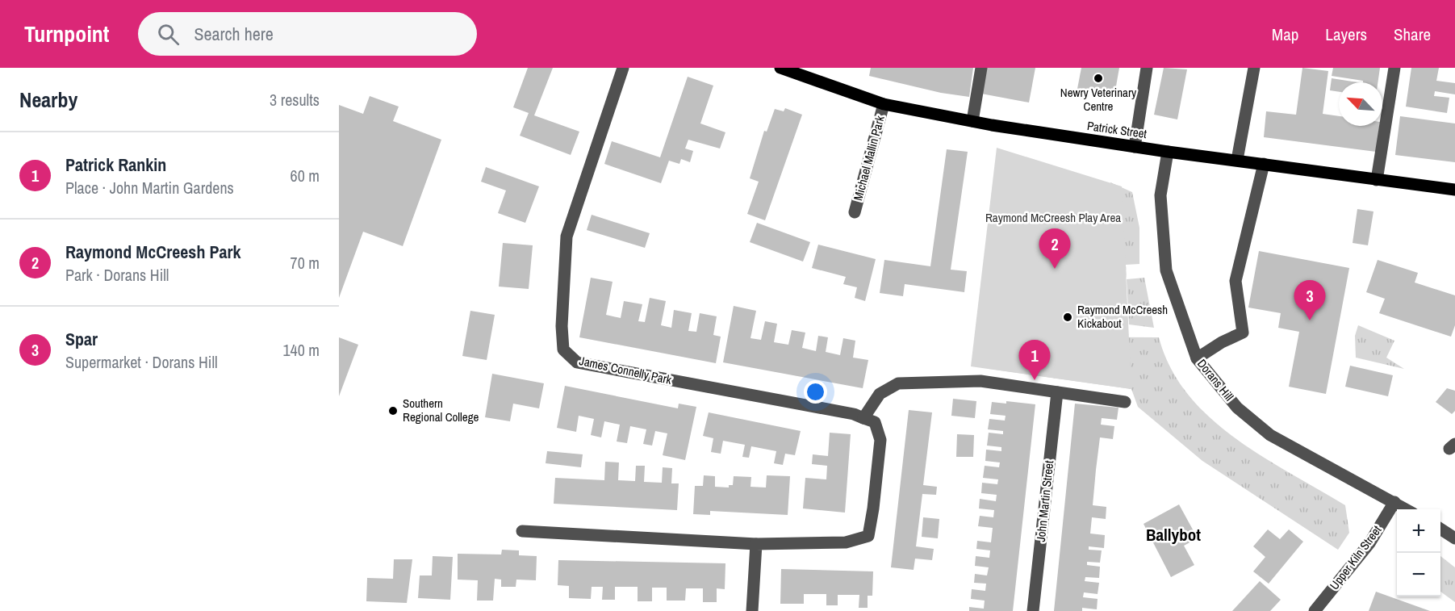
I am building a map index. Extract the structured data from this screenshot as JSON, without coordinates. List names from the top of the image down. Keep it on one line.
{"streets":{"main road":["Patrick Street"],"street":["Michael Mallin Park","James Connelly Park","Dorans Hill","John Martin Street","Upper Kiln Street"]},"crossings":[["Patrick Street","Michael Mallin Park"],["Patrick Street","Dorans Hill"],["Dorans Hill","Upper Kiln Street"]],"districts":["Ballybot"],"parks":["Raymond McCreesh Play Area"],"places":["Newry Veterinary Centre","Raymond McCreesh Kickabout","Southern Regional College"],"north":"top left","page":{"header":"Turnpoint","search":"Search here","nav":["Map","Layers","Share"],"heading":["Nearby","3 results"],"list":[{"mark":"1","name":"Patrick Rankin","note":"Place · John Martin Gardens","value":"60 m"},{"mark":"2","name":"Raymond McCreesh Park","note":"Park · Dorans Hill","value":"70 m"},{"mark":"3","name":"Spar","note":"Supermarket · Dorans Hill","value":"140 m"}],"pins":["2","3","1"],"map_buttons":["+","−"]}}
